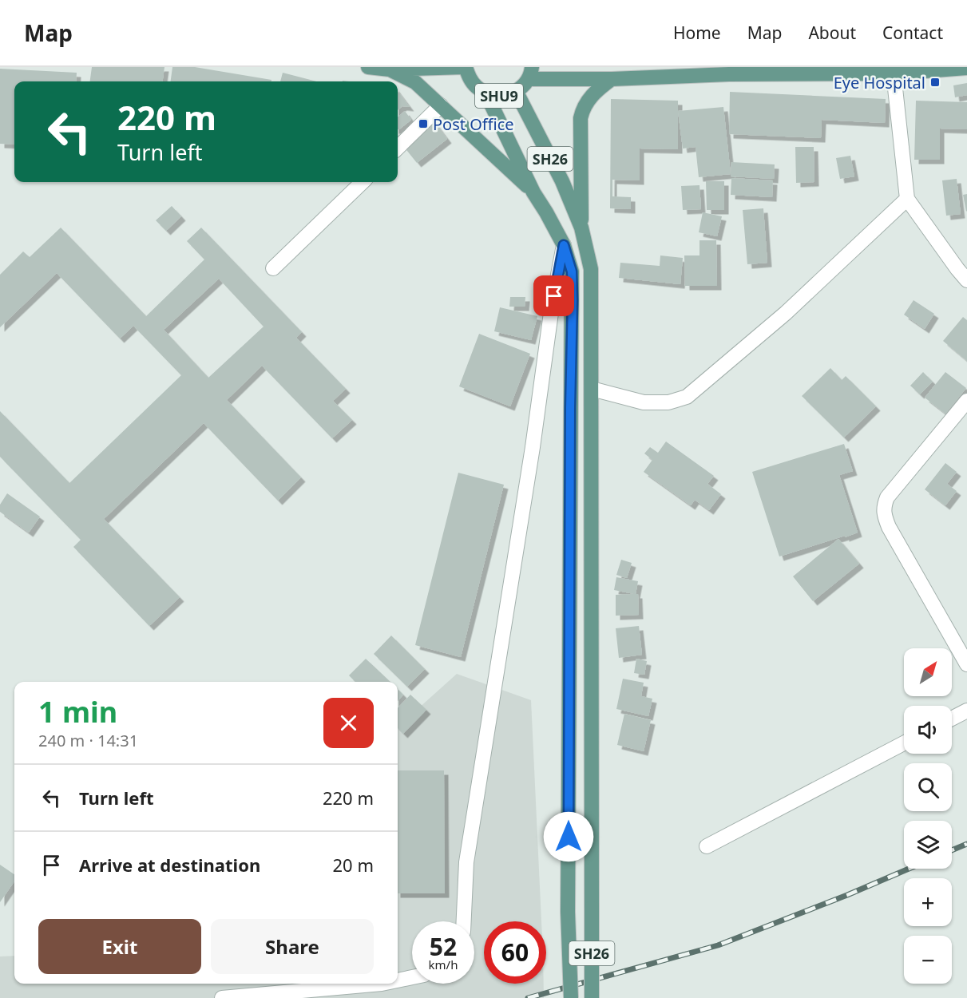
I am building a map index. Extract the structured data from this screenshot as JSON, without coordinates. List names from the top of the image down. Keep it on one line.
{"streets":{"main road":["SHU9","SH26"]},"crossings":[["SHU9","SH26"]],"places":{"transit":["Eye Hospital","Post Office"]},"north":"top right","page":{"header":"Map","nav":["Home","Map","About","Contact"],"turn":["220 m","Turn left"],"map_buttons":["+","−"],"heading":["1 min","240 m · 14:31"],"list":[{"name":"Turn left","value":"220 m"},{"name":"Arrive at destination","value":"20 m"}],"buttons":["Exit","Share"],"speed":"52 km/h","limit":"60"}}
